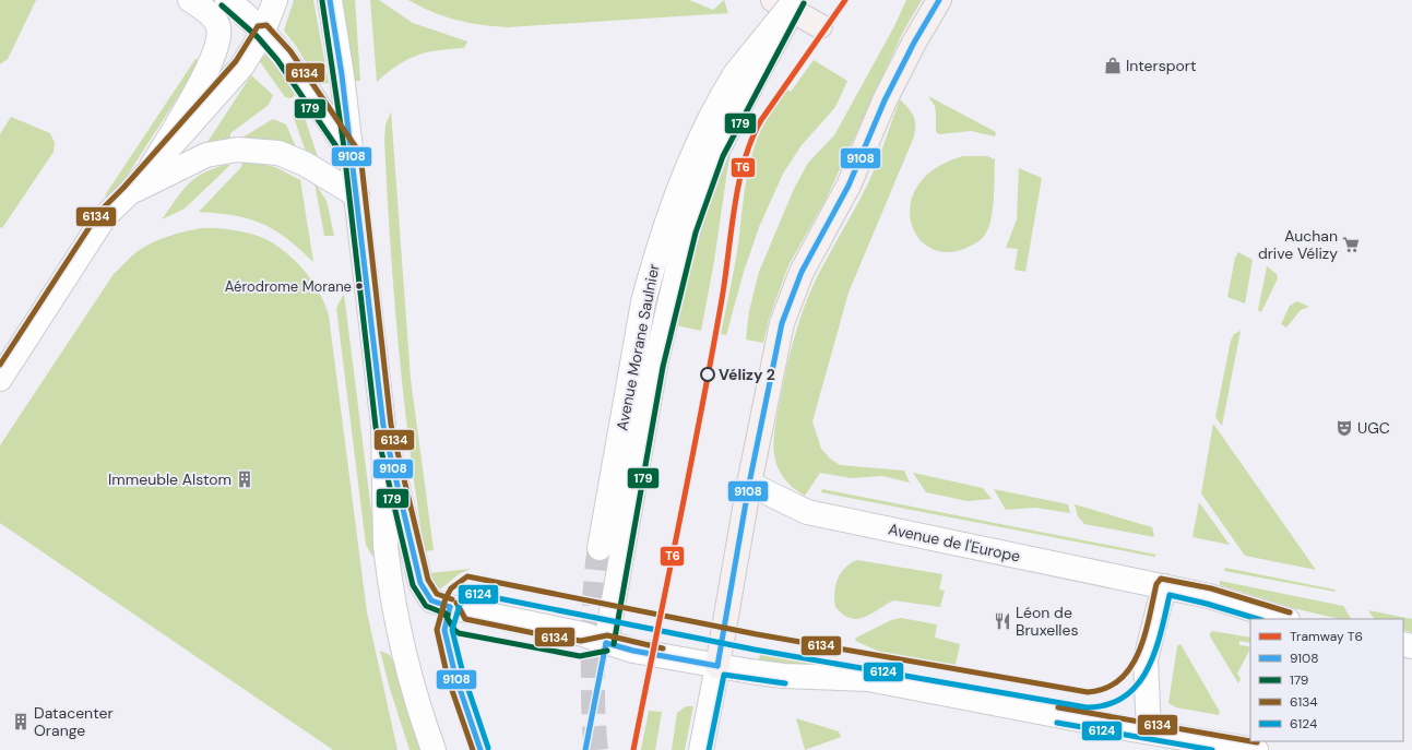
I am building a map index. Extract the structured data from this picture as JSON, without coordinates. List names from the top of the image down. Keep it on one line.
{"streets":{"street":["Avenue Morane Saulnier","Avenue de l'Europe"]},"places":{"shop":["Intersport"],"supermarket":["Auchan drive Vélizy"],"other":["Aérodrome Morane","Vélizy 2"],"theatre":["UGC"],"building":["Immeuble Alstom","Datacenter Orange"],"restaurant":["Léon de Bruxelles"]},"lines":["tram line T6","transit line 9108","transit line 179","transit line 6134","transit line 6124"],"legend":["Tramway T6","9108","179","6134","6124"]}
